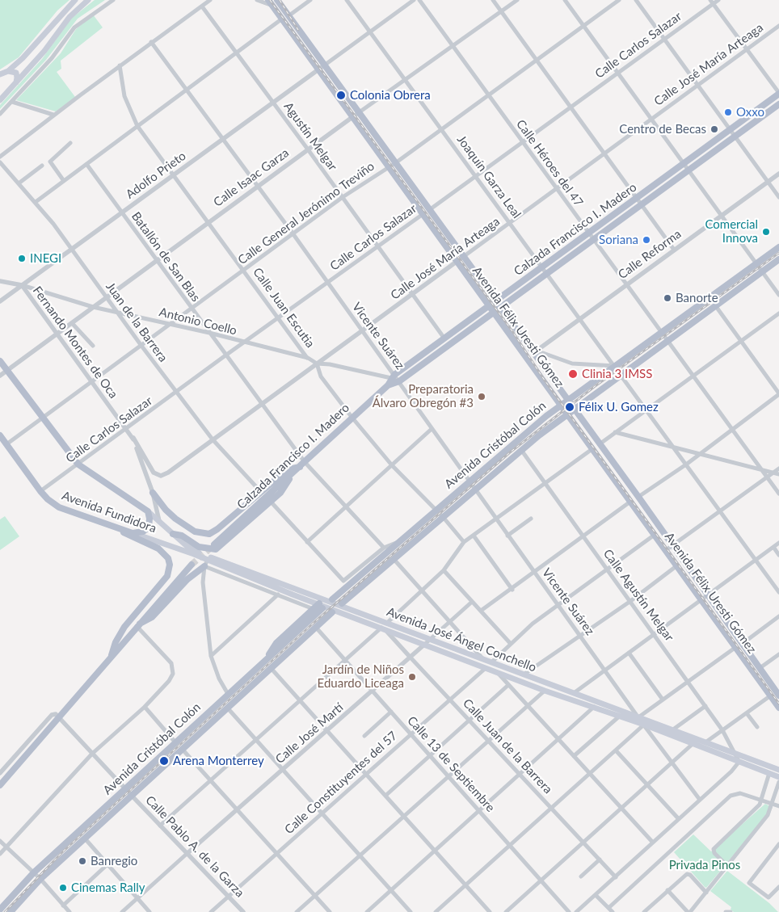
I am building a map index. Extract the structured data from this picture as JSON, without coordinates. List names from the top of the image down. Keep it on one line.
{"streets":{"main road":["Calzada Francisco I. Madero","Avenida Félix Uresti Gómez","Avenida Cristóbal Colón","Avenida Fundidora","Avenida José Ángel Conchello"],"street":["Calle Carlos Salazar","Calle José María Arteaga","Agustín Melgar","Calle Héroes del 47","Adolfo Prieto","Joaquín Garza Leal","Calle Isaac Garza","Calle General Jerónimo Treviño","Calle Reforma","Batallón de San Blas","Calle Juan Escutia","Antonio Coello","Juan de la Barrera","Vicente Suárez","Fernando Montes de Oca","Calle Agustín Melgar","Calle José Martí","Calle Juan de la Barrera","Calle 13 de Septiembre","Calle Constituyentes del 57","Calle Pablo A. de la Garza"]},"crossings":[["Calle Carlos Salazar","Agustín Melgar"],["Calle Carlos Salazar","Calle Héroes del 47"],["Calle Carlos Salazar","Joaquín Garza Leal"],["Calle Carlos Salazar","Batallón de San Blas"],["Calle Carlos Salazar","Calle Juan Escutia"],["Calle Carlos Salazar","Antonio Coello"],["Calle Carlos Salazar","Juan de la Barrera"],["Calle Carlos Salazar","Avenida Félix Uresti Gómez"],["Calle Carlos Salazar","Vicente Suárez"],["Calle Carlos Salazar","Fernando Montes de Oca"],["Calle Carlos Salazar","Avenida Fundidora"],["Calle José María Arteaga","Agustín Melgar"],["Calle José María Arteaga","Calle Héroes del 47"],["Calle José María Arteaga","Joaquín Garza Leal"],["Calle José María Arteaga","Batallón de San Blas"],["Calle José María Arteaga","Calle Juan Escutia"],["Calle José María Arteaga","Antonio Coello"],["Calle José María Arteaga","Juan de la Barrera"],["Calle José María Arteaga","Avenida Félix Uresti Gómez"],["Calle José María Arteaga","Vicente Suárez"],["Calle José María Arteaga","Fernando Montes de Oca"],["Agustín Melgar","Adolfo Prieto"],["Agustín Melgar","Calle Isaac Garza"],["Agustín Melgar","Calle General Jerónimo Treviño"],["Agustín Melgar","Calzada Francisco I. Madero"],["Calle Héroes del 47","Calle Isaac Garza"],["Calle Héroes del 47","Calle General Jerónimo Treviño"],["Calle Héroes del 47","Calzada Francisco I. Madero"],["Calle Héroes del 47","Calle Reforma"],["Calle Héroes del 47","Avenida Cristóbal Colón"],["Adolfo Prieto","Batallón de San Blas"],["Adolfo Prieto","Calle Juan Escutia"],["Adolfo Prieto","Antonio Coello"],["Adolfo Prieto","Juan de la Barrera"],["Adolfo Prieto","Avenida Félix Uresti Gómez"],["Adolfo Prieto","Vicente Suárez"],["Adolfo Prieto","Fernando Montes de Oca"],["Joaquín Garza Leal","Calle Isaac Garza"],["Joaquín Garza Leal","Calle General Jerónimo Treviño"],["Joaquín Garza Leal","Calzada Francisco I. Madero"],["Joaquín Garza Leal","Calle Reforma"],["Joaquín Garza Leal","Avenida Cristóbal Colón"],["Calle Isaac Garza","Batallón de San Blas"],["Calle Isaac Garza","Calle Juan Escutia"],["Calle Isaac Garza","Antonio Coello"],["Calle Isaac Garza","Juan de la Barrera"],["Calle Isaac Garza","Avenida Félix Uresti Gómez"],["Calle Isaac Garza","Vicente Suárez"],["Calle Isaac Garza","Fernando Montes de Oca"],["Calle General Jerónimo Treviño","Batallón de San Blas"],["Calle General Jerónimo Treviño","Calle Juan Escutia"],["Calle General Jerónimo Treviño","Antonio Coello"],["Calle General Jerónimo Treviño","Juan de la Barrera"],["Calle General Jerónimo Treviño","Avenida Félix Uresti Gómez"],["Calle General Jerónimo Treviño","Vicente Suárez"],["Calle General Jerónimo Treviño","Fernando Montes de Oca"],["Calle General Jerónimo Treviño","Avenida Fundidora"],["Calzada Francisco I. Madero","Batallón de San Blas"],["Calzada Francisco I. Madero","Calle Juan Escutia"],["Calzada Francisco I. Madero","Antonio Coello"],["Calzada Francisco I. Madero","Avenida Félix Uresti Gómez"],["Calzada Francisco I. Madero","Vicente Suárez"],["Calle Reforma","Avenida Félix Uresti Gómez"],["Batallón de San Blas","Antonio Coello"],["Calle Juan Escutia","Antonio Coello"],["Calle Juan Escutia","Avenida Cristóbal Colón"],["Antonio Coello","Juan de la Barrera"],["Antonio Coello","Vicente Suárez"],["Antonio Coello","Fernando Montes de Oca"],["Avenida Félix Uresti Gómez","Avenida Cristóbal Colón"],["Vicente Suárez","Avenida Cristóbal Colón"],["Vicente Suárez","Avenida José Ángel Conchello"],["Fernando Montes de Oca","Avenida José Ángel Conchello"],["Avenida Cristóbal Colón","Calle Agustín Melgar"],["Avenida Cristóbal Colón","Avenida José Ángel Conchello"],["Avenida Cristóbal Colón","Calle Pablo A. de la Garza"],["Avenida Fundidora","Avenida José Ángel Conchello"],["Calle Agustín Melgar","Avenida José Ángel Conchello"],["Avenida José Ángel Conchello","Calle José Martí"],["Avenida José Ángel Conchello","Calle Juan de la Barrera"],["Avenida José Ángel Conchello","Calle Constituyentes del 57"],["Calle José Martí","Calle Juan de la Barrera"],["Calle José Martí","Calle 13 de Septiembre"],["Calle José Martí","Calle Pablo A. de la Garza"],["Calle Juan de la Barrera","Calle Constituyentes del 57"],["Calle 13 de Septiembre","Calle Constituyentes del 57"],["Calle Constituyentes del 57","Calle Pablo A. de la Garza"]],"parks":["Privada Pinos"],"places":["Colonia Obrera","Oxxo","Centro de Becas","Comercial Innova","Soriana","INEGI","Banorte","Clinia 3 IMSS","Preparatoria Álvaro Obregón #3","Félix U. Gomez","Jardín de Niños Eduardo Liceaga","Arena Monterrey","Banregio","Cinemas Rally"]}
